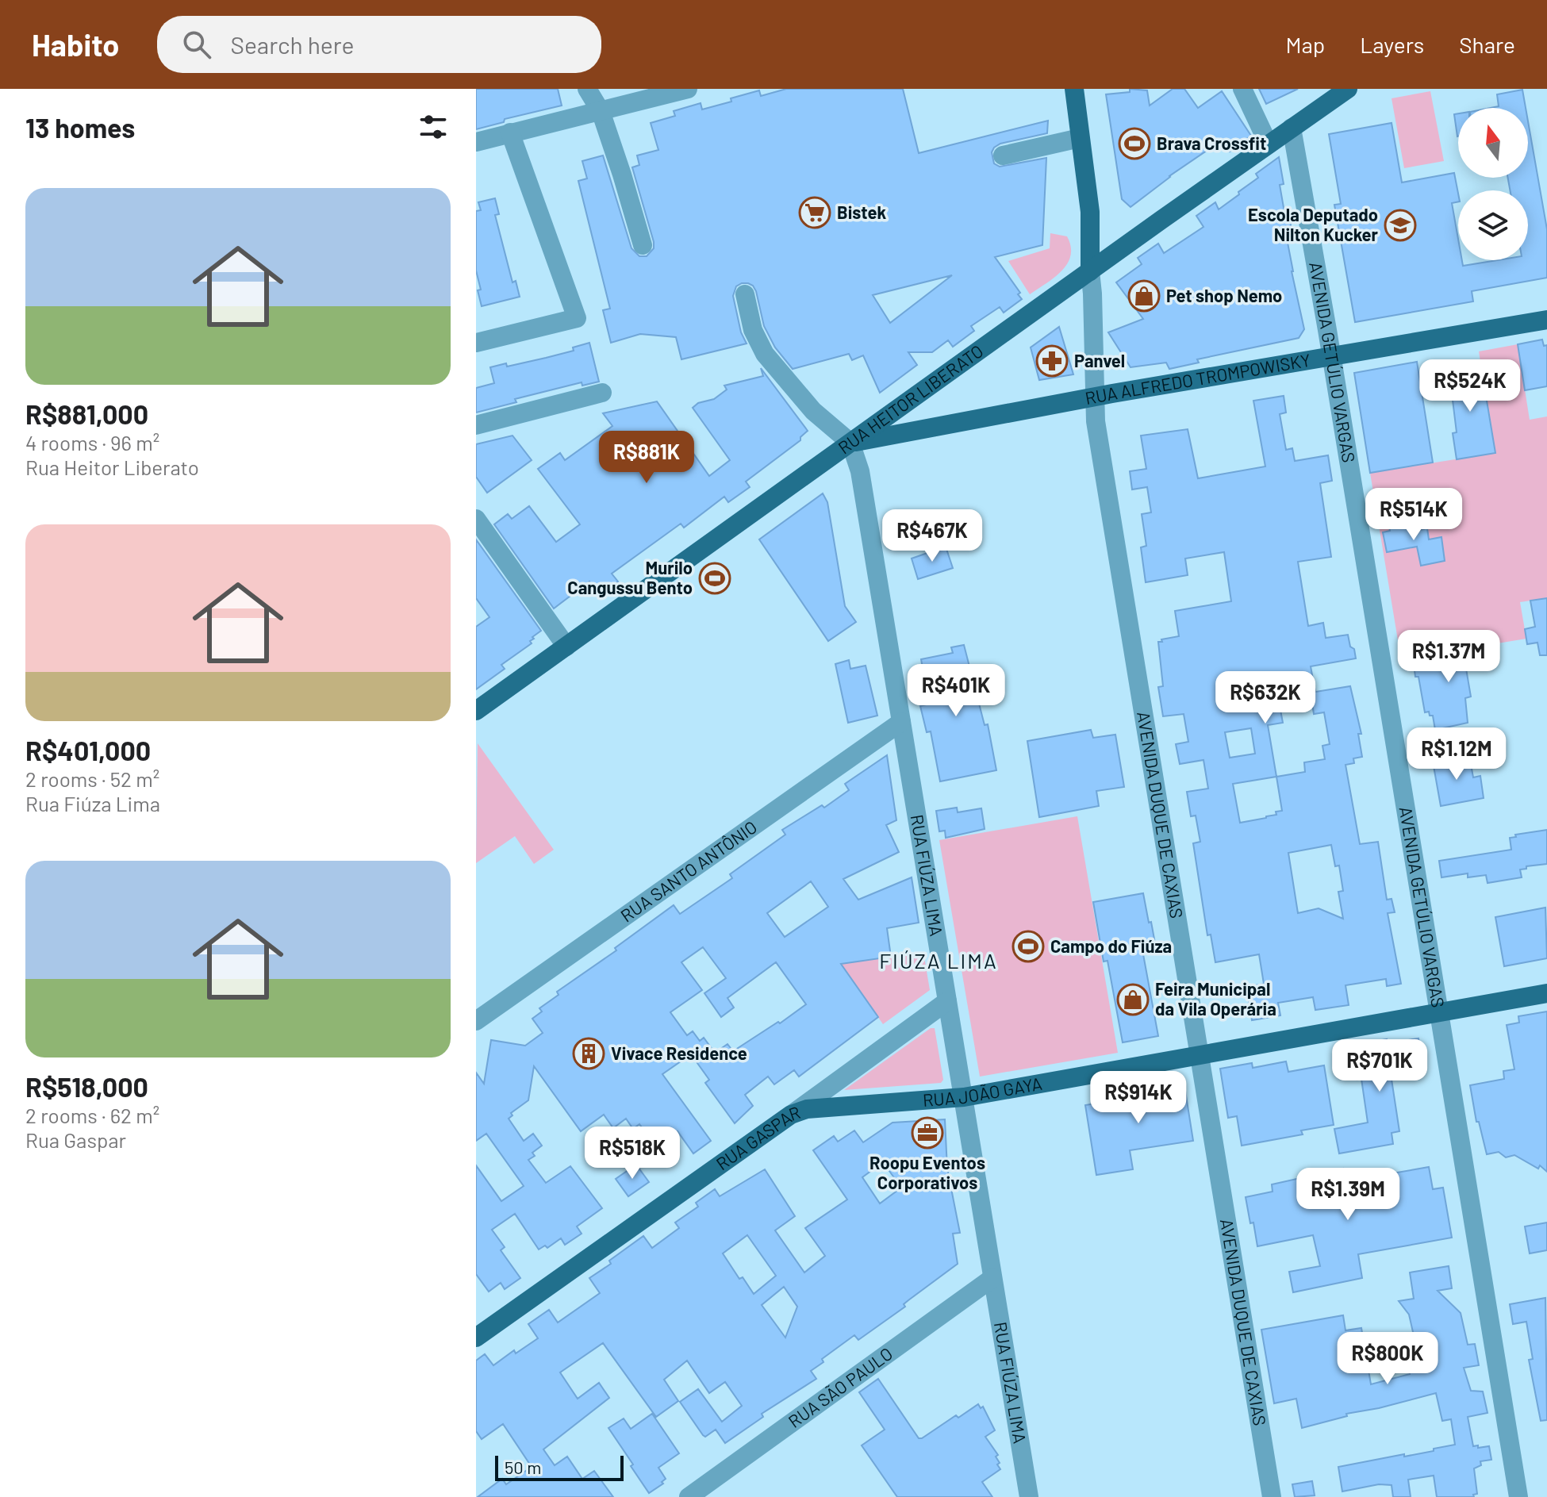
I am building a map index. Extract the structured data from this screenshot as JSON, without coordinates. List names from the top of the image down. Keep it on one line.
{"streets":{"main road":["RUA ALFREDO TROMPOWISKY","RUA HEITOR LIBERATO","RUA JOÃO GAYA","RUA GASPAR"],"street":["AVENIDA GETÚLIO VARGAS","AVENIDA DUQUE DE CAXIAS","RUA SANTO ANTÔNIO","RUA FIÚZA LIMA","RUA SÃO PAULO"]},"crossings":[["AVENIDA GETÚLIO VARGAS","RUA ALFREDO TROMPOWISKY"],["AVENIDA GETÚLIO VARGAS","RUA HEITOR LIBERATO"],["AVENIDA GETÚLIO VARGAS","RUA JOÃO GAYA"],["RUA ALFREDO TROMPOWISKY","RUA HEITOR LIBERATO"],["RUA ALFREDO TROMPOWISKY","AVENIDA DUQUE DE CAXIAS"],["RUA ALFREDO TROMPOWISKY","RUA FIÚZA LIMA"],["RUA HEITOR LIBERATO","AVENIDA DUQUE DE CAXIAS"],["RUA HEITOR LIBERATO","RUA FIÚZA LIMA"],["AVENIDA DUQUE DE CAXIAS","RUA JOÃO GAYA"],["RUA SANTO ANTÔNIO","RUA FIÚZA LIMA"],["RUA FIÚZA LIMA","RUA JOÃO GAYA"],["RUA FIÚZA LIMA","RUA GASPAR"],["RUA FIÚZA LIMA","RUA SÃO PAULO"],["RUA JOÃO GAYA","RUA GASPAR"]],"districts":["FIÚZA LIMA"],"places":{"sports":["Brava Crossfit","Murilo Cangussu Bento","Campo do Fiúza"],"supermarket":["Bistek"],"school or university":["Escola Deputado Nilton Kucker"],"shop":["Pet shop Nemo","Feira Municipal da Vila Operária"],"pharmacy":["Panvel"],"building":["Vivace Residence"],"office":["Roopu Eventos Corporativos"]},"scale_bar":"50 m","north":"top","page":{"header":"Habito","search":"Search here","nav":["Map","Layers","Share"],"heading":"13 homes","list":[{"name":"R$881,000","note":"4 rooms · 96 m² · Rua Heitor Liberato"},{"name":"R$401,000","note":"2 rooms · 52 m² · Rua Fiúza Lima"},{"name":"R$518,000","note":"2 rooms · 62 m² · Rua Gaspar"}],"price":["R$524K","R$881K","R$514K","R$467K","R$1.37M","R$401K","R$632K","R$1.12M","R$701K","R$914K","R$518K","R$1.39M","R$800K"],"scale":"50 m"}}
